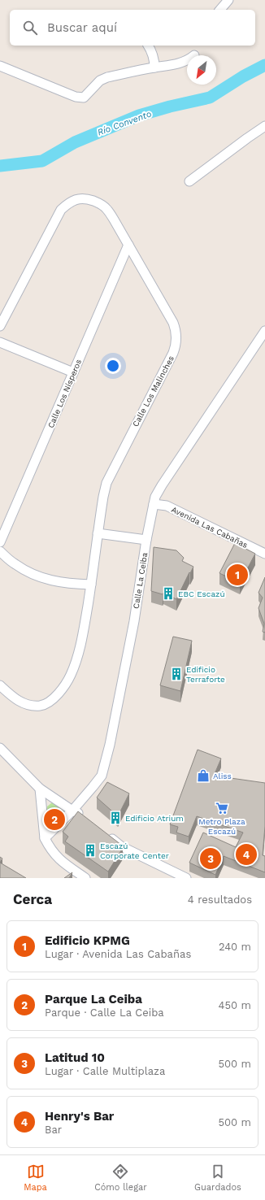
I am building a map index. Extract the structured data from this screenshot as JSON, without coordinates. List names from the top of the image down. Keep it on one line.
{"streets":{"street":["Calle Los Malinches","Calle Los Nísperos","Avenida Las Cabañas","Calle La Ceiba"]},"crossings":[["Calle Los Malinches","Calle Los Nísperos"],["Avenida Las Cabañas","Calle La Ceiba"]],"water":["Río Convento"],"places":{"building":["EBC Escazú","Edificio Terraforte","Edificio Atrium","Escazú Corporate Center"],"shop":["Aliss"],"supermarket":["Metro Plaza Escazú"]},"north":"bottom left","page":{"search":"Buscar aquí","pins":["1","2","4","3"],"heading":["Cerca","4 resultados"],"list":[{"mark":"1","name":"Edificio KPMG","note":"Lugar · Avenida Las Cabañas","value":"240 m"},{"mark":"2","name":"Parque La Ceiba","note":"Parque · Calle La Ceiba","value":"450 m"},{"mark":"3","name":"Latitud 10","note":"Lugar · Calle Multiplaza","value":"500 m"},{"mark":"4","name":"Henry's Bar","note":"Bar","value":"500 m"}],"nav":["Mapa","Cómo llegar","Guardados"]}}
